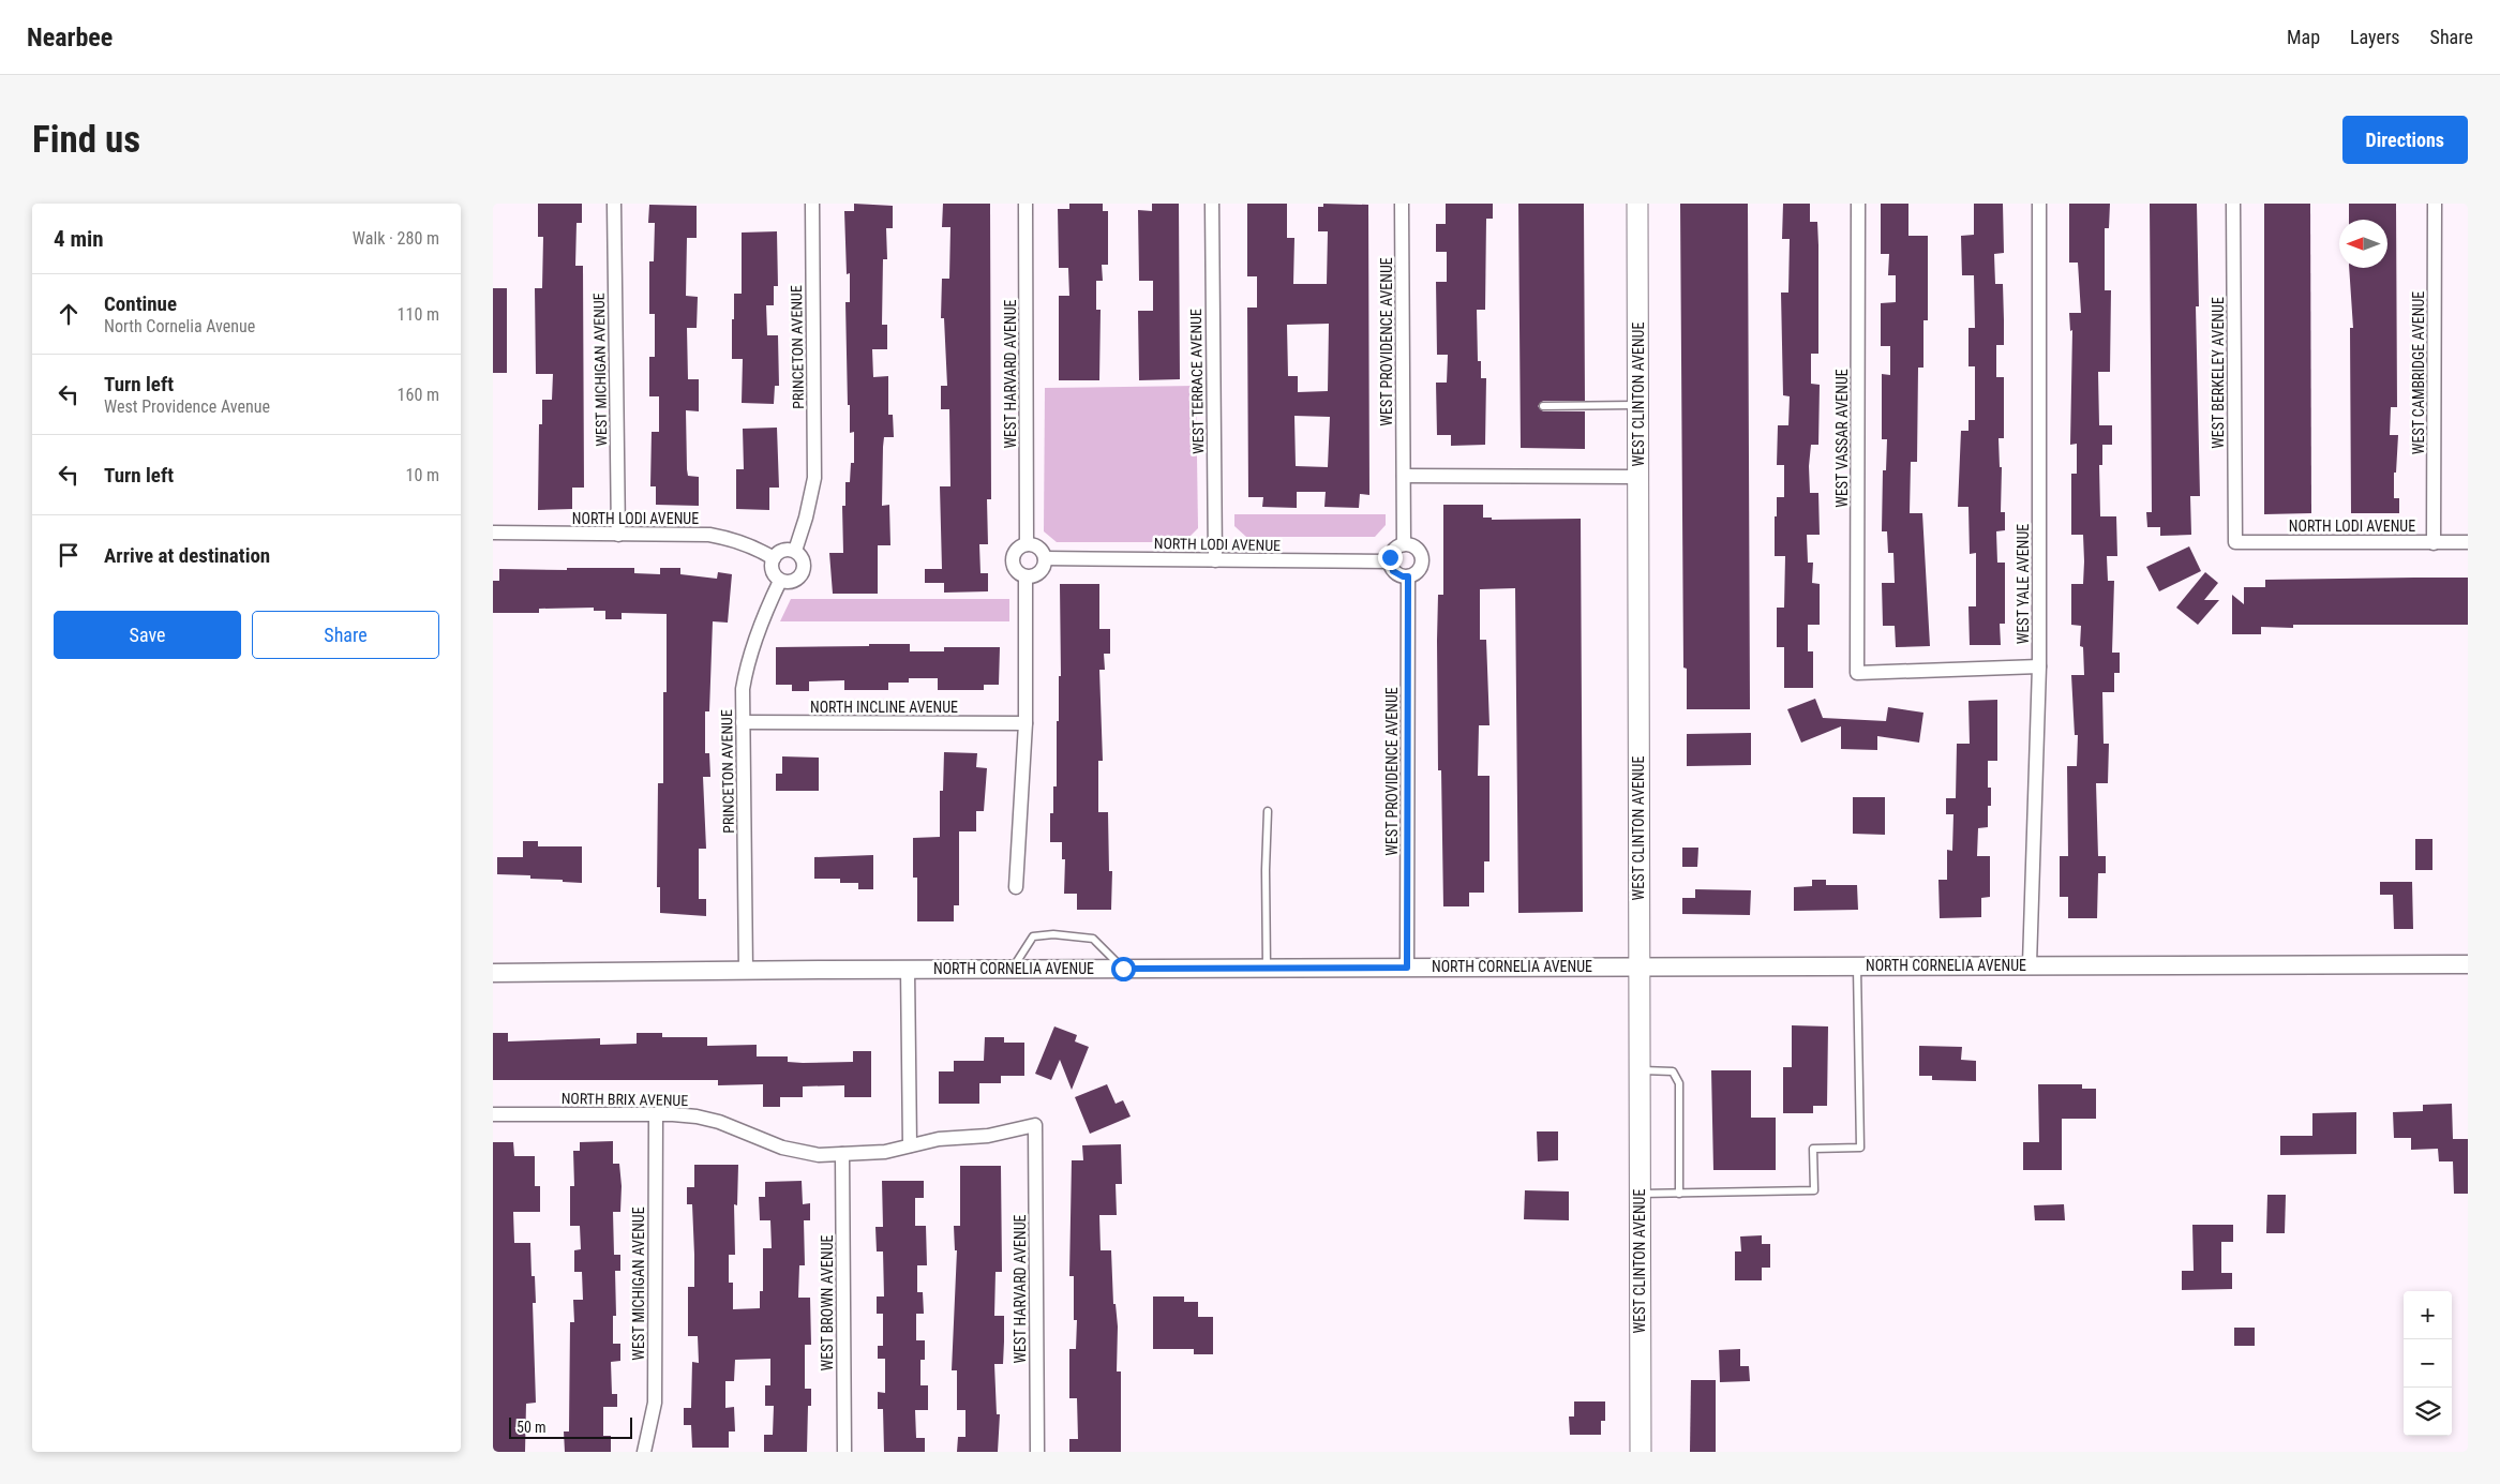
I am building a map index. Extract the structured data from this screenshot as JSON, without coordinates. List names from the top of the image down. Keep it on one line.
{"streets":{"main road":["WEST CLINTON AVENUE"],"street":["WEST PROVIDENCE AVENUE","PRINCETON AVENUE","WEST MICHIGAN AVENUE","WEST BERKELEY AVENUE","WEST CAMBRIDGE AVENUE","WEST HARVARD AVENUE","WEST TERRACE AVENUE","WEST VASSAR AVENUE","NORTH LODI AVENUE","WEST YALE AVENUE","NORTH INCLINE AVENUE","NORTH CORNELIA AVENUE","NORTH BRIX AVENUE","WEST BROWN AVENUE"]},"crossings":[["WEST PROVIDENCE AVENUE","NORTH LODI AVENUE"],["WEST PROVIDENCE AVENUE","NORTH CORNELIA AVENUE"],["PRINCETON AVENUE","NORTH LODI AVENUE"],["PRINCETON AVENUE","NORTH INCLINE AVENUE"],["PRINCETON AVENUE","NORTH CORNELIA AVENUE"],["WEST MICHIGAN AVENUE","NORTH LODI AVENUE"],["WEST MICHIGAN AVENUE","NORTH BRIX AVENUE"],["WEST BERKELEY AVENUE","NORTH LODI AVENUE"],["WEST CAMBRIDGE AVENUE","NORTH LODI AVENUE"],["WEST HARVARD AVENUE","NORTH LODI AVENUE"],["WEST HARVARD AVENUE","NORTH BRIX AVENUE"],["WEST TERRACE AVENUE","NORTH LODI AVENUE"],["WEST CLINTON AVENUE","NORTH CORNELIA AVENUE"],["WEST VASSAR AVENUE","WEST YALE AVENUE"],["WEST YALE AVENUE","NORTH CORNELIA AVENUE"],["NORTH BRIX AVENUE","WEST BROWN AVENUE"]],"scale_bar":"50 m","north":"left","page":{"header":"Nearbee","nav":["Map","Layers","Share"],"buttons":["Directions",["Save","Share"]],"title":"Find us","heading":["4 min","Walk · 280 m"],"list":[["Continue","North Cornelia Avenue","110 m"],["Turn left","West Providence Avenue","160 m"],["Turn left","10 m"],"Arrive at destination"],"map_buttons":["+","−"],"scale":"50 m"}}
